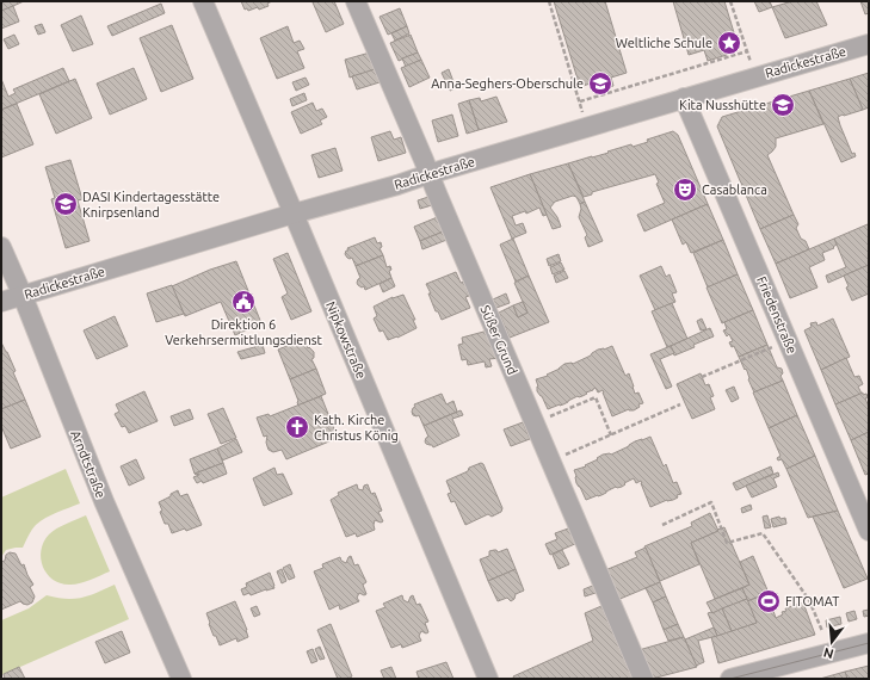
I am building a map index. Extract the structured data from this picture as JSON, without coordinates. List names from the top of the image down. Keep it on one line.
{"streets":{"street":["Radickestraße","Friedenstraße","Nipkowstraße","Süßer Grund","Arndtstraße"]},"crossings":[["Radickestraße","Friedenstraße"],["Radickestraße","Nipkowstraße"],["Radickestraße","Süßer Grund"],["Radickestraße","Arndtstraße"]],"places":{"place":["Weltliche Schule"],"school or university":["Anna-Seghers-Oberschule","Kita Nusshütte","DASI Kindertagesstätte Knirpsenland"],"theatre":["Casablanca"],"public building":["Direktion 6 Verkehrsermittlungsdienst"],"church":["Kath. Kirche Christus König"],"sports":["FITOMAT"]},"north":"bottom"}
